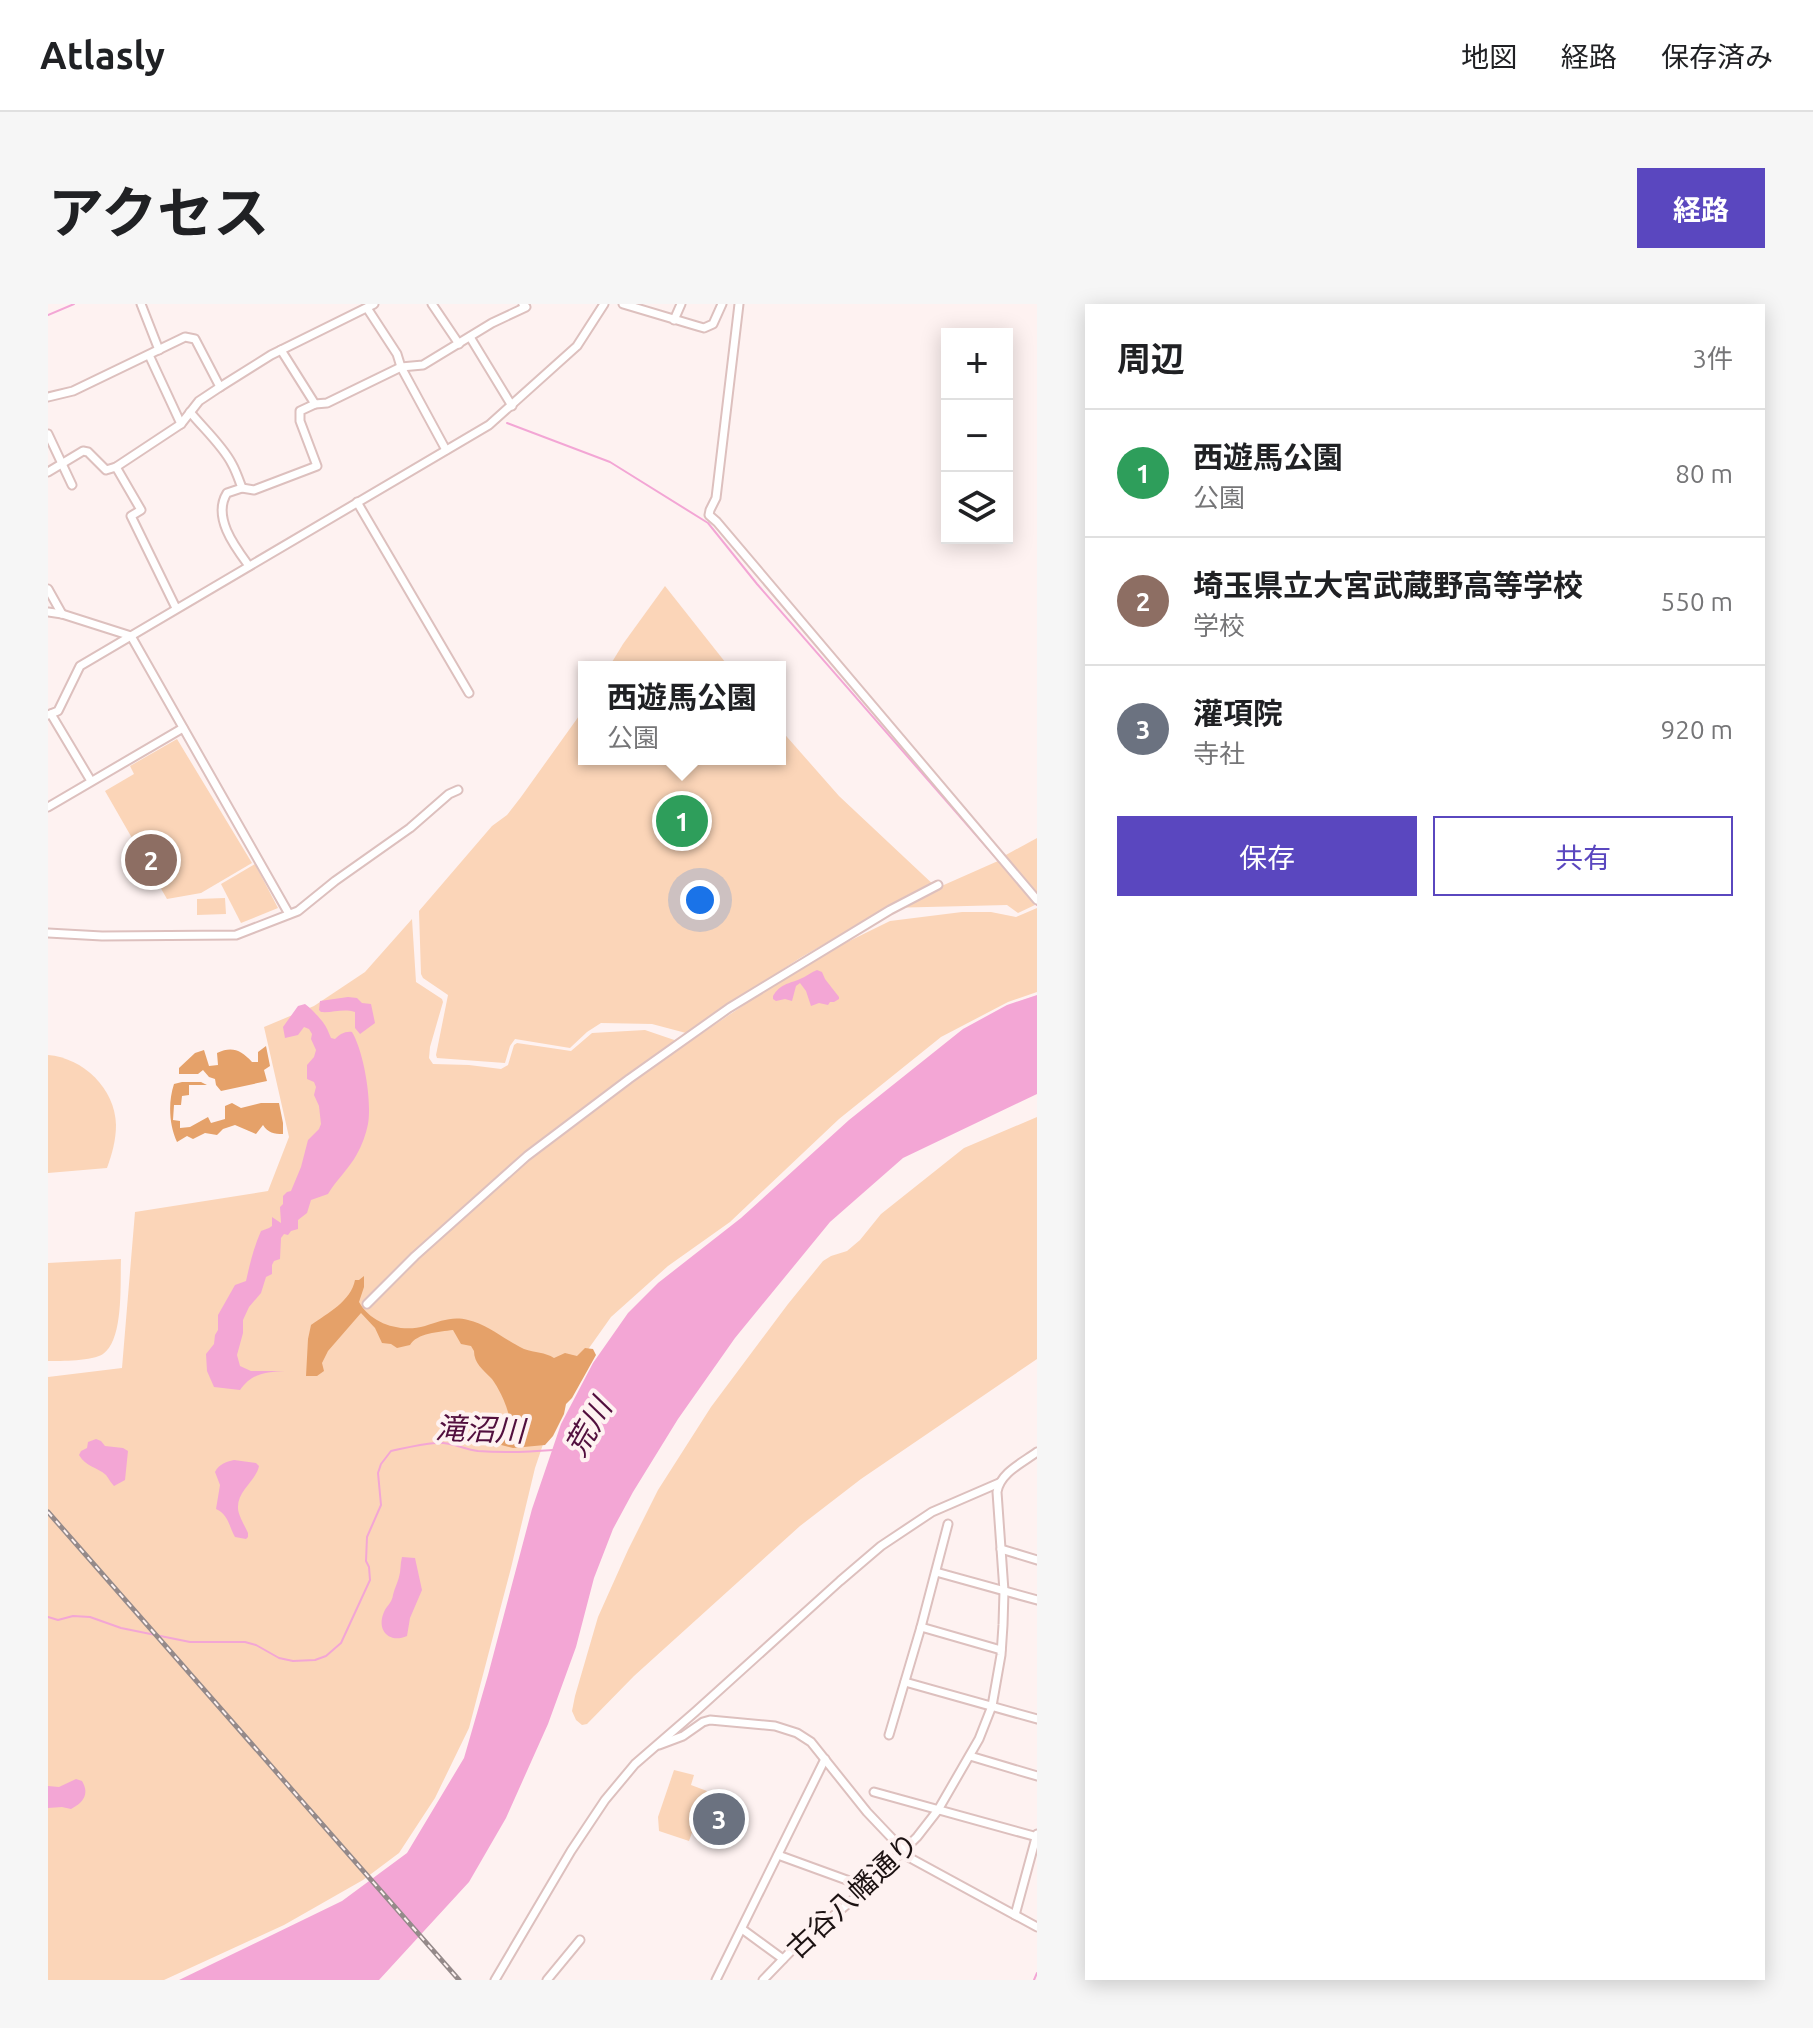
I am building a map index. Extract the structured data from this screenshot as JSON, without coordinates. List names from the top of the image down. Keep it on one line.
{"streets":{"street":["古谷八幡通り"]},"water":["荒川","滝沼川"],"page":{"header":"Atlasly","nav":["地図","経路","保存済み"],"title":"アクセス","buttons":["経路",["保存","共有"]],"heading":["周辺","3件"],"map_buttons":["+","−"],"list":[{"mark":"1","name":"西遊馬公園","note":"公園","value":"80 m"},{"mark":"2","name":"埼玉県立大宮武蔵野高等学校","note":"学校","value":"550 m"},{"mark":"3","name":"灌項院","note":"寺社","value":"920 m"}],"popup":["西遊馬公園","公園"],"pins":["1","2","3"]}}
